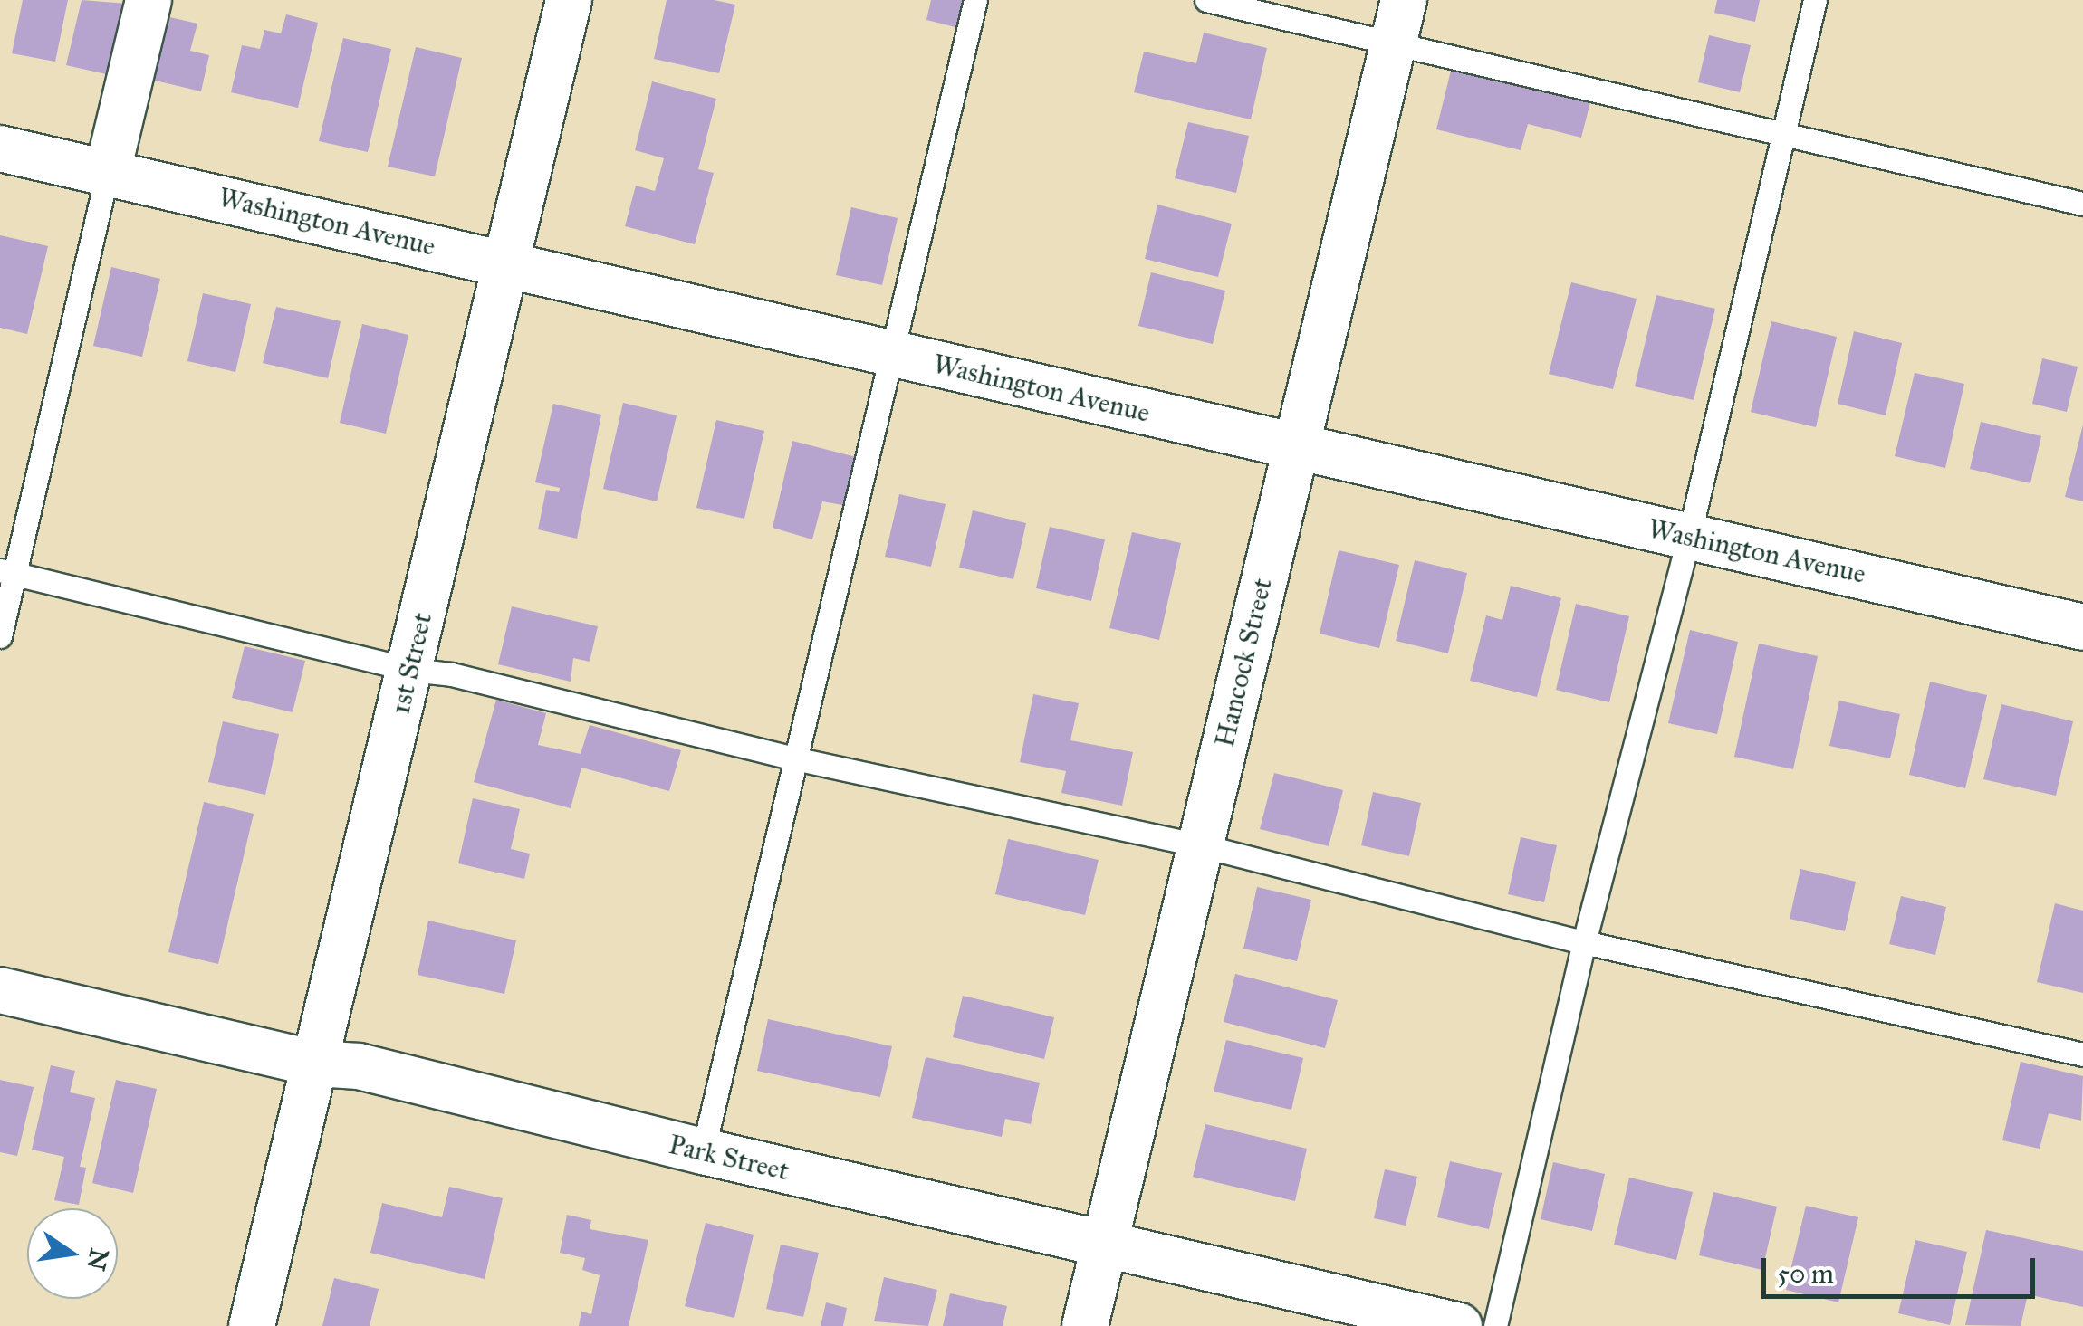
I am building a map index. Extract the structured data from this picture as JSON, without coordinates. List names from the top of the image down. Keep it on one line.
{"streets":{"street":["Washington Avenue","Hancock Street","1st Street","Park Street"]},"crossings":[["Washington Avenue","Hancock Street"],["Washington Avenue","1st Street"],["Hancock Street","Park Street"],["1st Street","Park Street"]],"scale_bar":"50 m","north":"right"}
